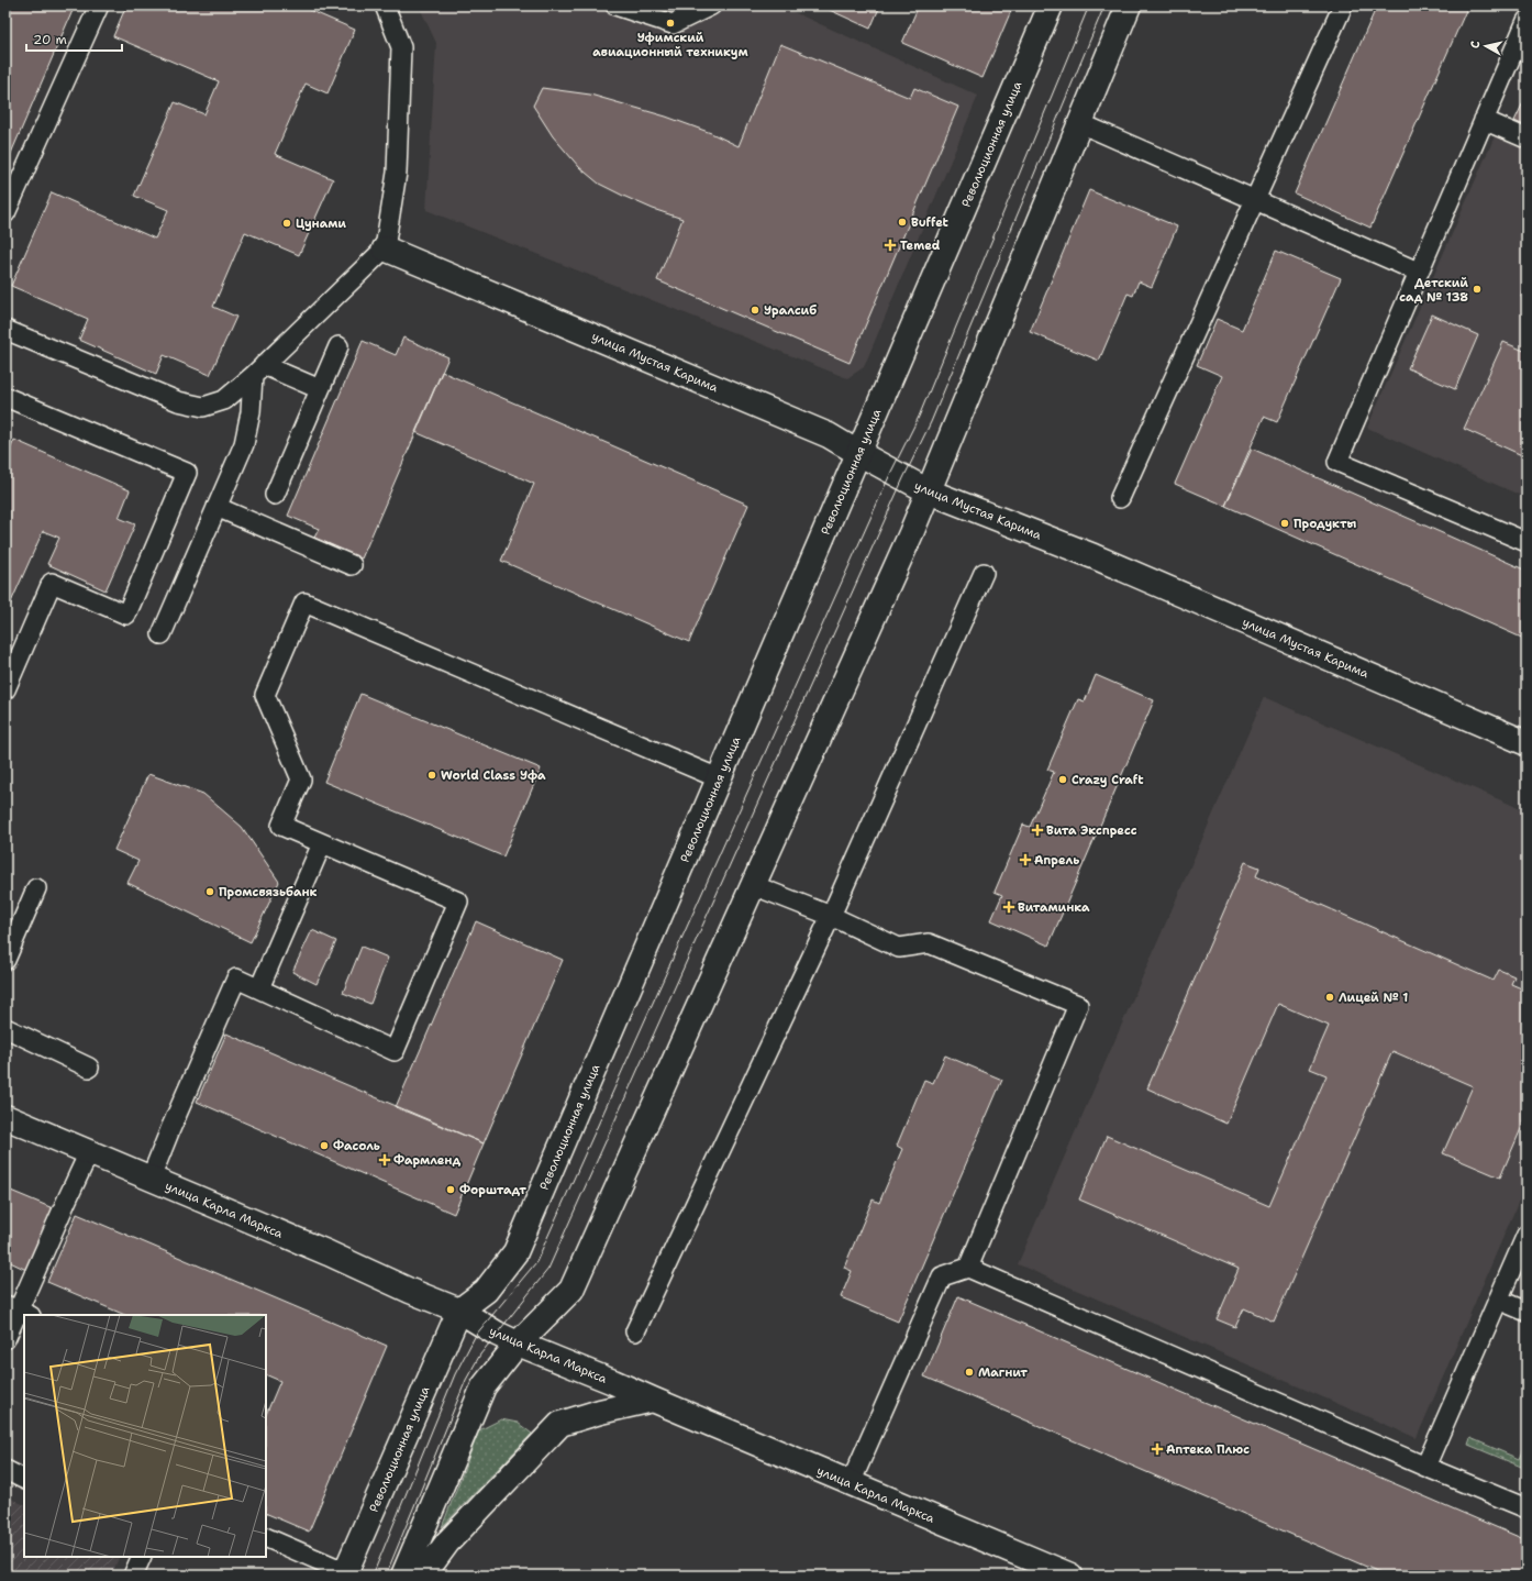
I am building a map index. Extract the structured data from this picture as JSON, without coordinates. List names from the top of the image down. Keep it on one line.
{"streets":{"street":["Революционная улица","улица Мустая Карима","улица Карла Маркса"]},"crossings":[["Революционная улица","улица Мустая Карима"],["Революционная улица","улица Карла Маркса"]],"places":{"other":["Уфимский авиационный техникум","Buffet","Цунами","Детский сад № 138","Уралсиб","Продукты","World Class Уфа","Crazy Craft","Промсвязьбанк","Лицей № 1","Фасоль","Форштадт","Магнит"],"health":["Temed","Вита Экспресс","Апрель","Витаминка","Фармленд","Аптека Плюс"]},"scale_bar":"20 m","north":"left"}
